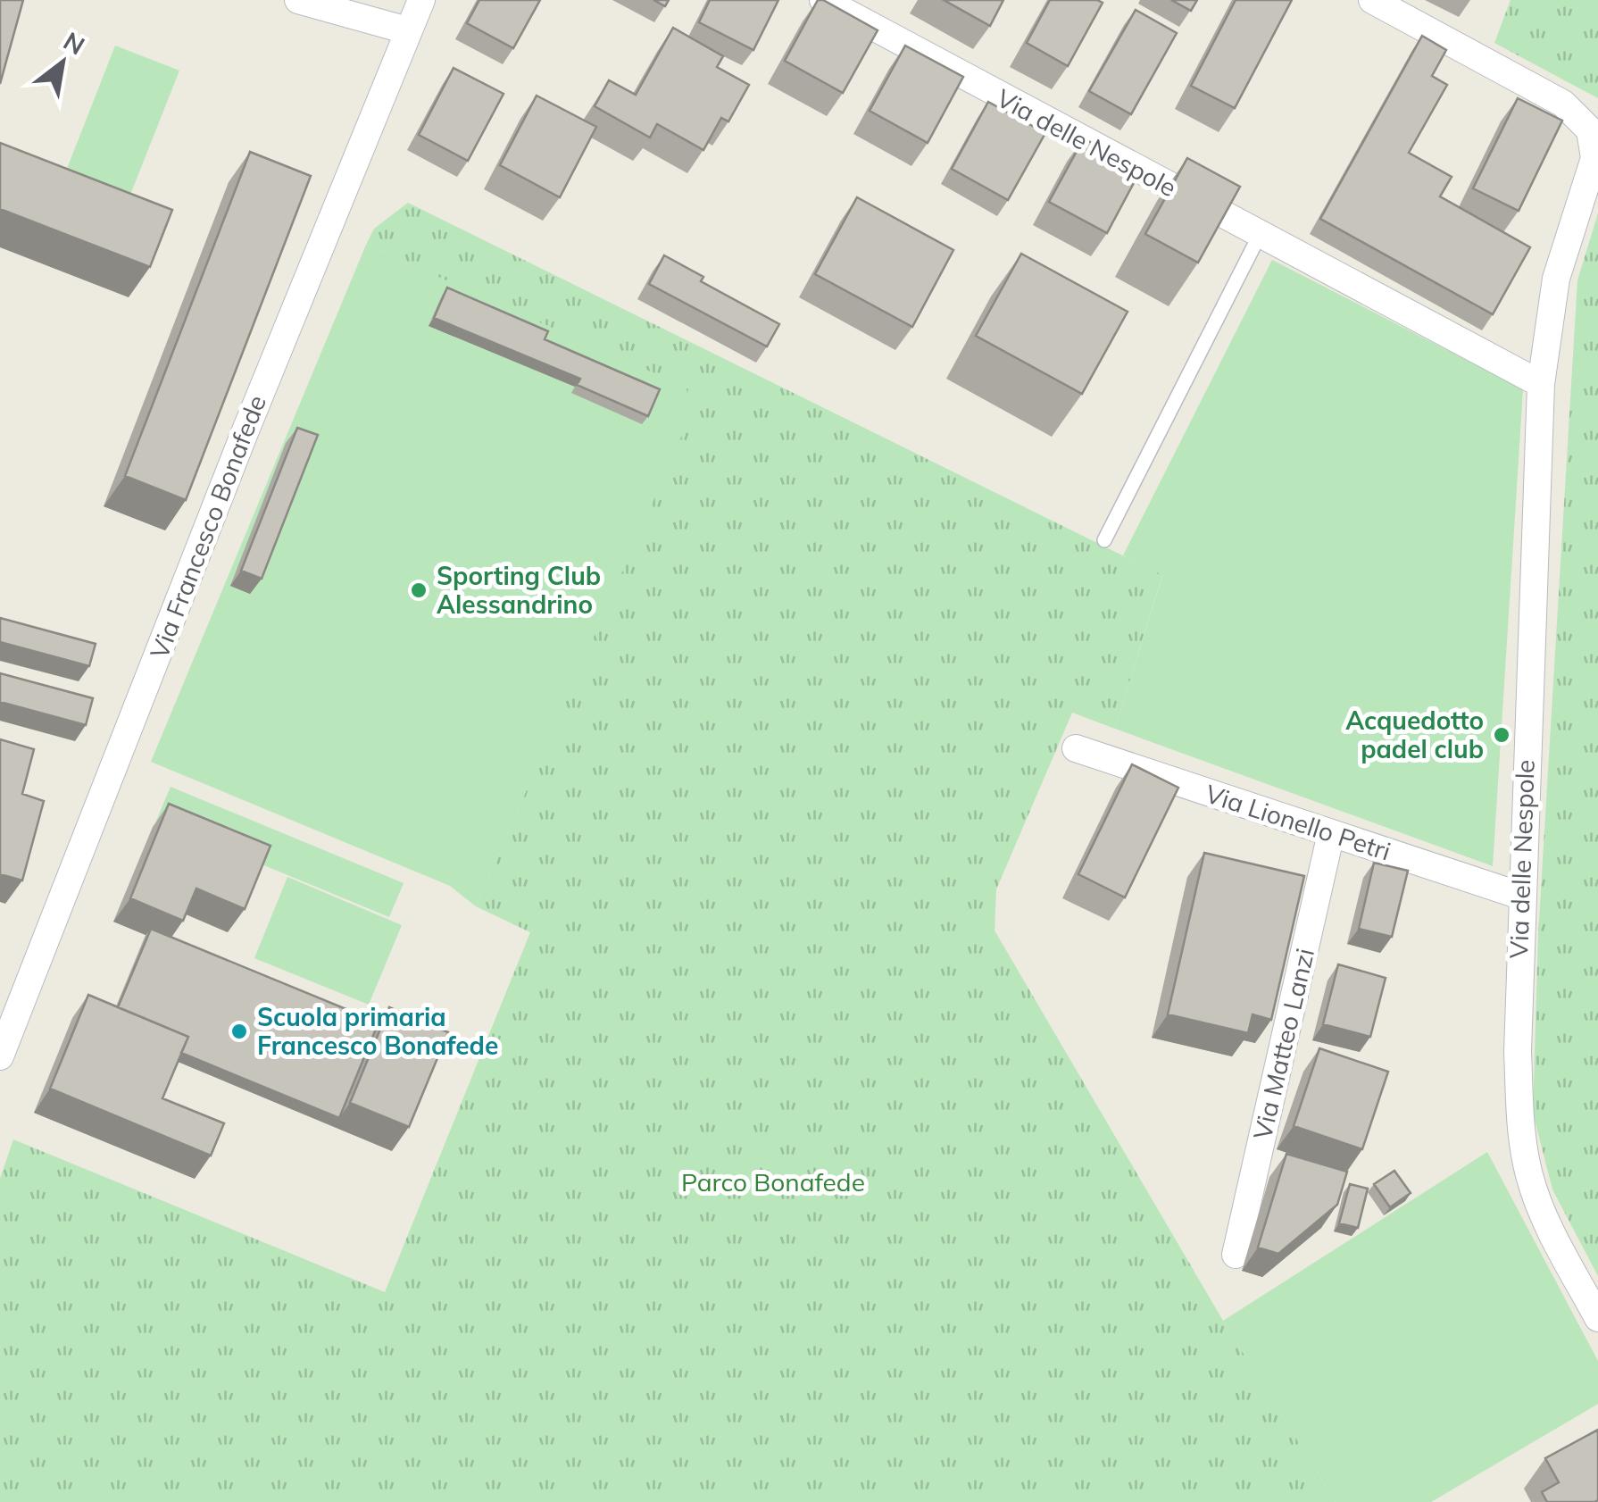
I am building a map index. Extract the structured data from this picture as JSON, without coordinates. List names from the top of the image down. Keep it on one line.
{"streets":{"street":["Via delle Nespole","Via Francesco Bonafede","Via Lionello Petri","Via Matteo Lanzi"]},"crossings":[["Via delle Nespole","Via Lionello Petri"],["Via Lionello Petri","Via Matteo Lanzi"]],"parks":["Parco Bonafede"],"places":["Sporting Club Alessandrino","Acquedotto padel club","Scuola primaria Francesco Bonafede"],"north":"top right"}
